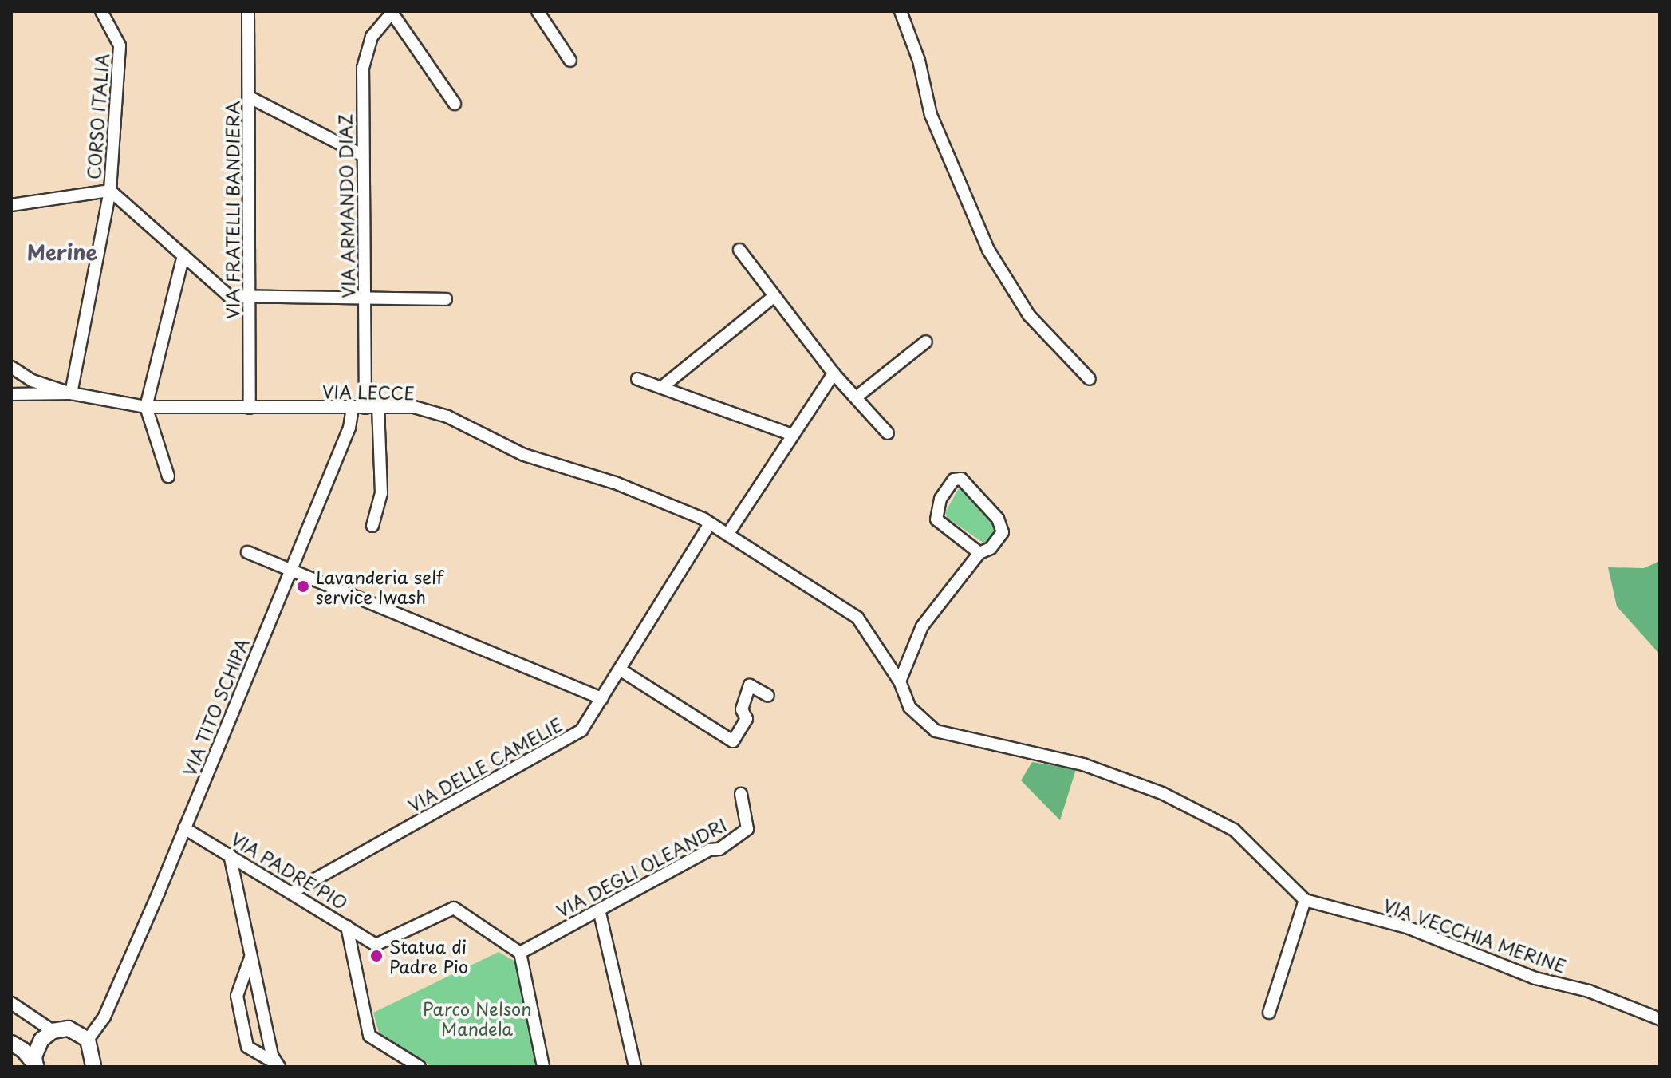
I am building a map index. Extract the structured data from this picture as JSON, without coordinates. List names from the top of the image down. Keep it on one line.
{"streets":{"street":["CORSO ITALIA","VIA ARMANDO DIAZ","VIA FRATELLI BANDIERA","VIA LECCE","VIA TITO SCHIPA","VIA DELLE CAMELIE","VIA DEGLI OLEANDRI","VIA PADRE PIO","VIA VECCHIA MERINE"]},"crossings":[["CORSO ITALIA","VIA LECCE"],["VIA ARMANDO DIAZ","VIA LECCE"],["VIA FRATELLI BANDIERA","VIA LECCE"],["VIA LECCE","VIA TITO SCHIPA"],["VIA LECCE","VIA DELLE CAMELIE"],["VIA LECCE","VIA VECCHIA MERINE"],["VIA TITO SCHIPA","VIA PADRE PIO"],["VIA DELLE CAMELIE","VIA PADRE PIO"],["VIA DEGLI OLEANDRI","VIA PADRE PIO"]],"districts":["Merine"],"parks":["Parco Nelson Mandela"],"places":["Lavanderia self service Iwash","Statua di Padre Pio"]}
